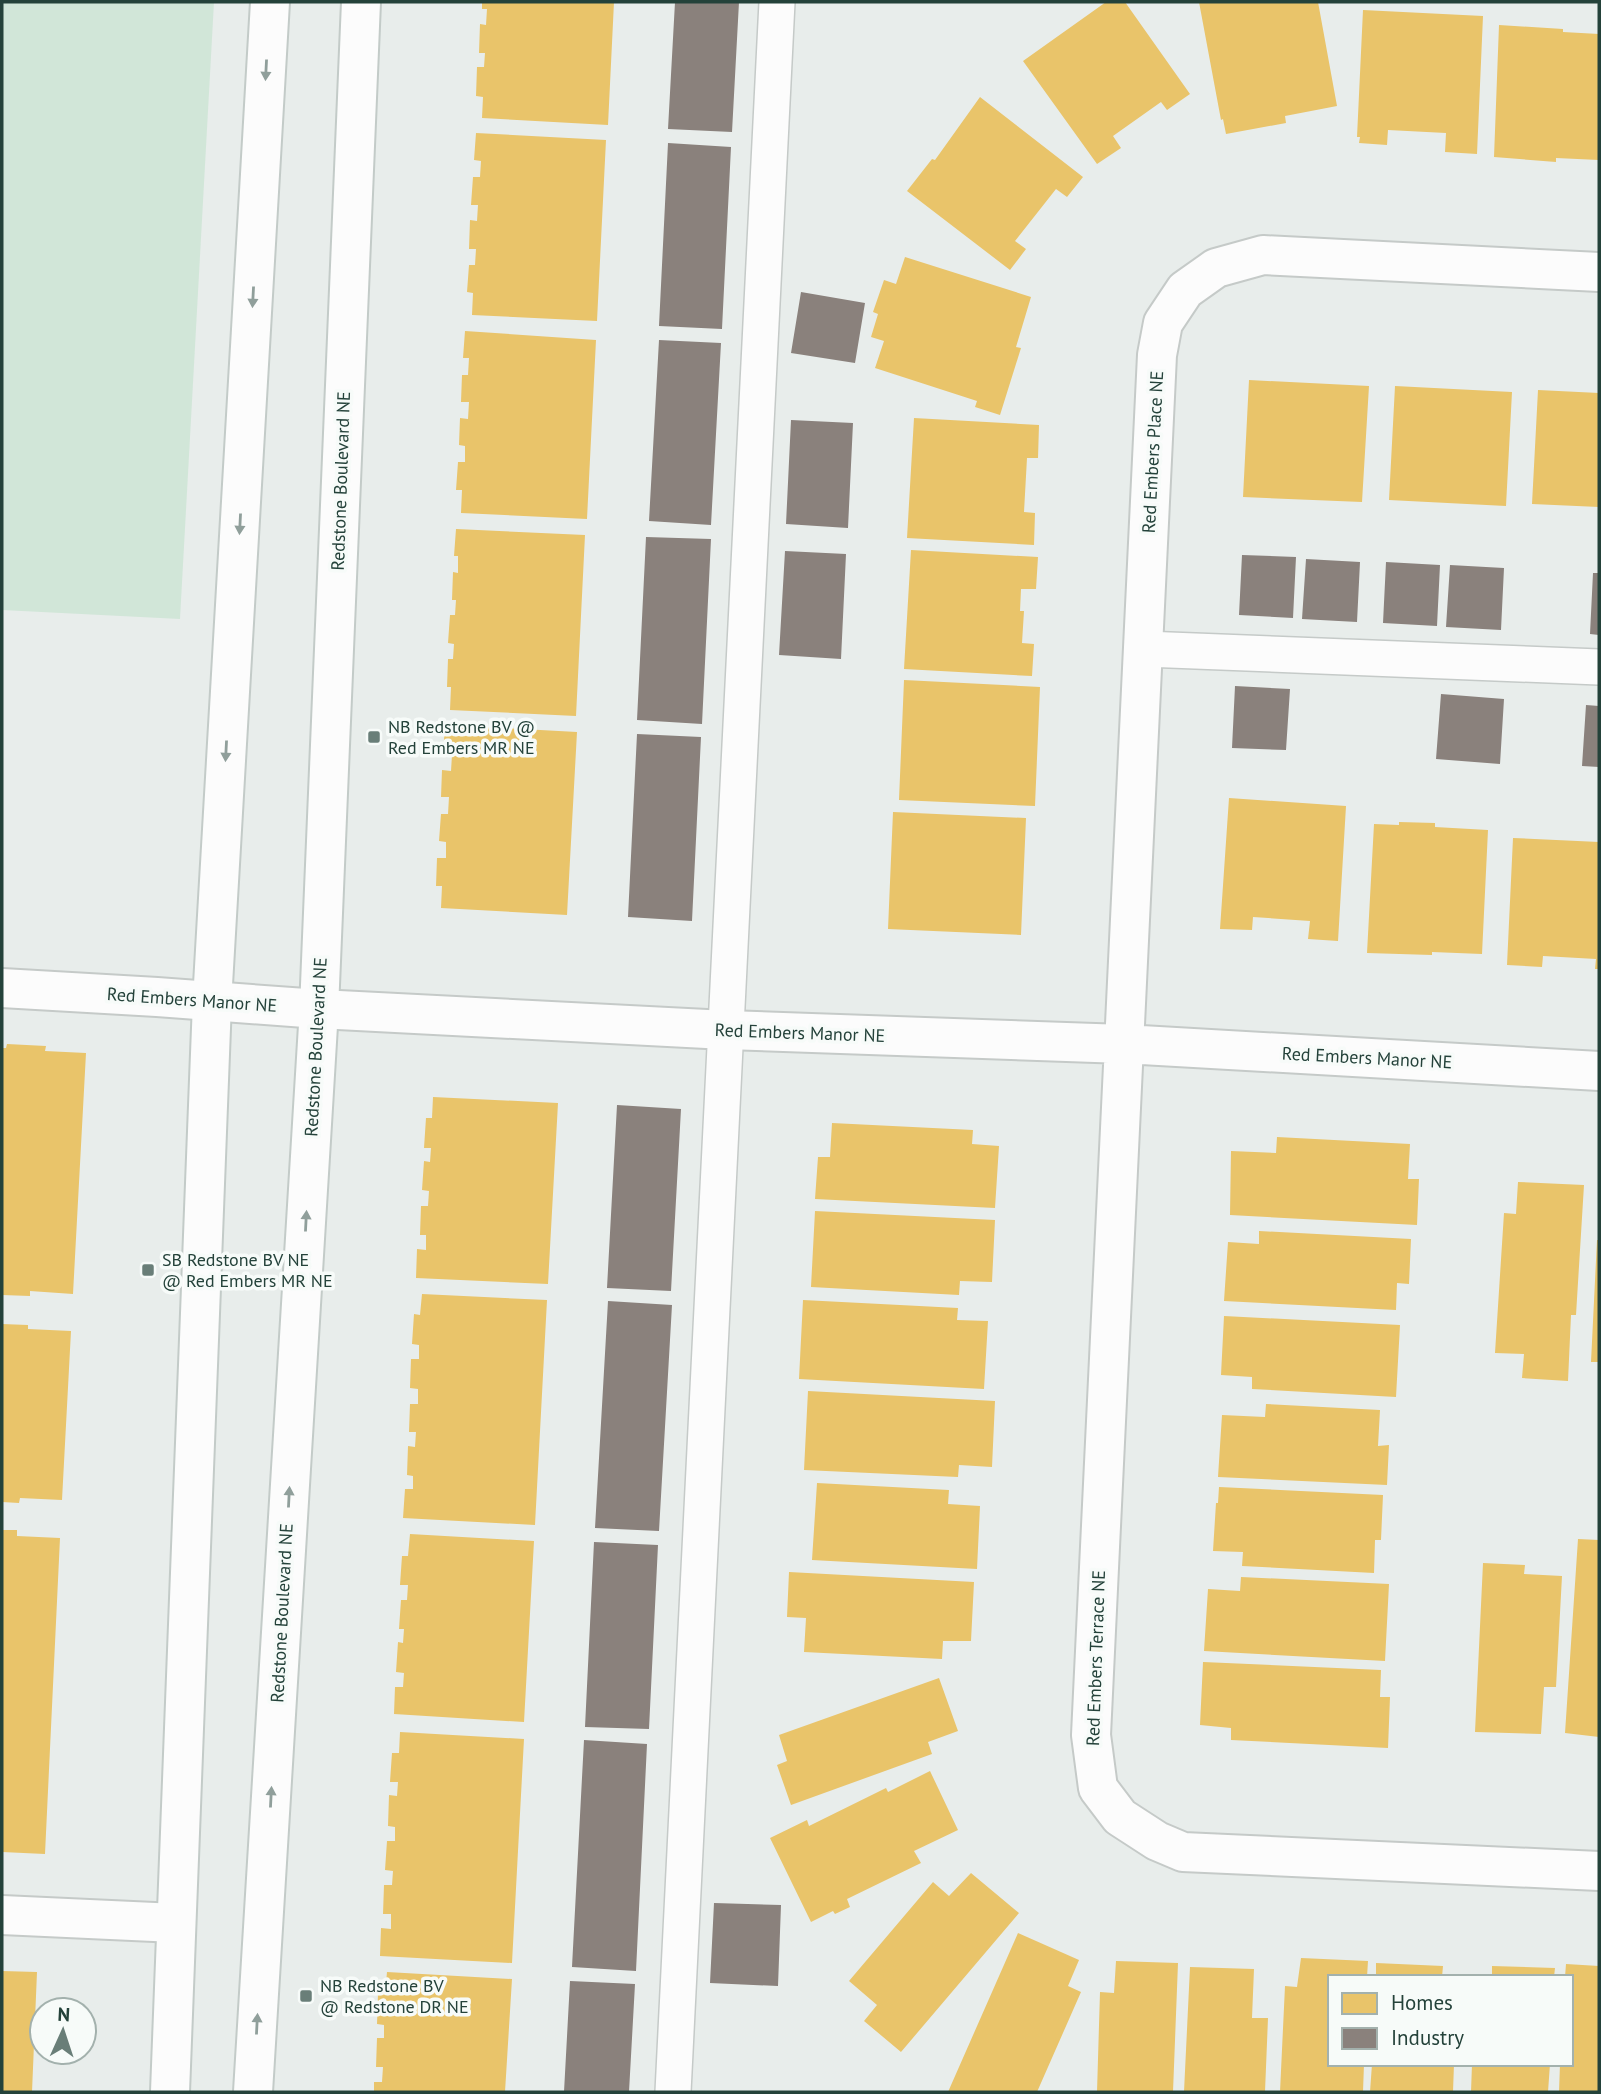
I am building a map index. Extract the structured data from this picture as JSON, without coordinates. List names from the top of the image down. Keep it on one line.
{"streets":{"street":["Red Embers Place NE","Redstone Boulevard NE","Red Embers Manor NE","Red Embers Terrace NE"]},"crossings":[["Red Embers Place NE","Red Embers Manor NE"],["Red Embers Place NE","Red Embers Terrace NE"],["Redstone Boulevard NE","Red Embers Manor NE"],["Red Embers Manor NE","Red Embers Terrace NE"]],"places":{"transit":["NB Redstone BV @ Red Embers MR NE","SB Redstone BV NE @ Red Embers MR NE","NB Redstone BV @ Redstone DR NE"]},"legend":["Homes","Industry"],"north":"top"}
